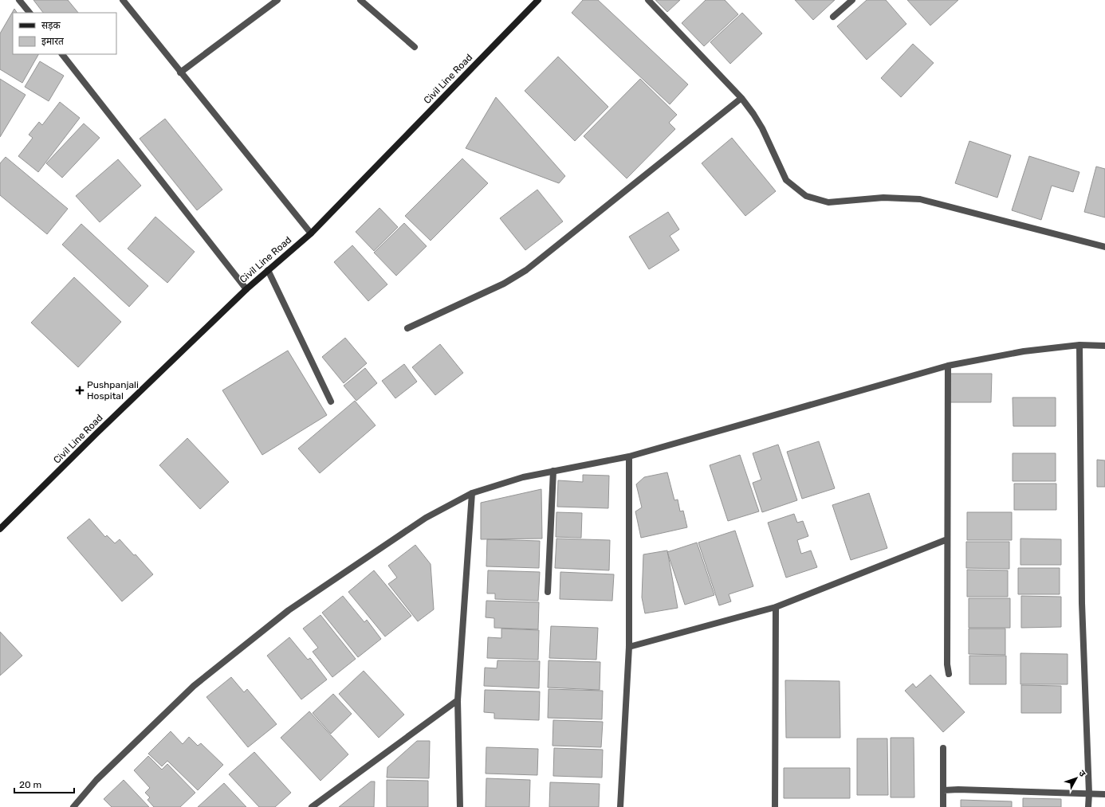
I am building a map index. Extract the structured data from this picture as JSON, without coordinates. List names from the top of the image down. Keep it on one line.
{"streets":{"street":["Civil Line Road"]},"places":{"health":["Pushpanjali Hospital"]},"legend":["सड़क","इमारत"],"scale_bar":"20 m","north":"top right"}
